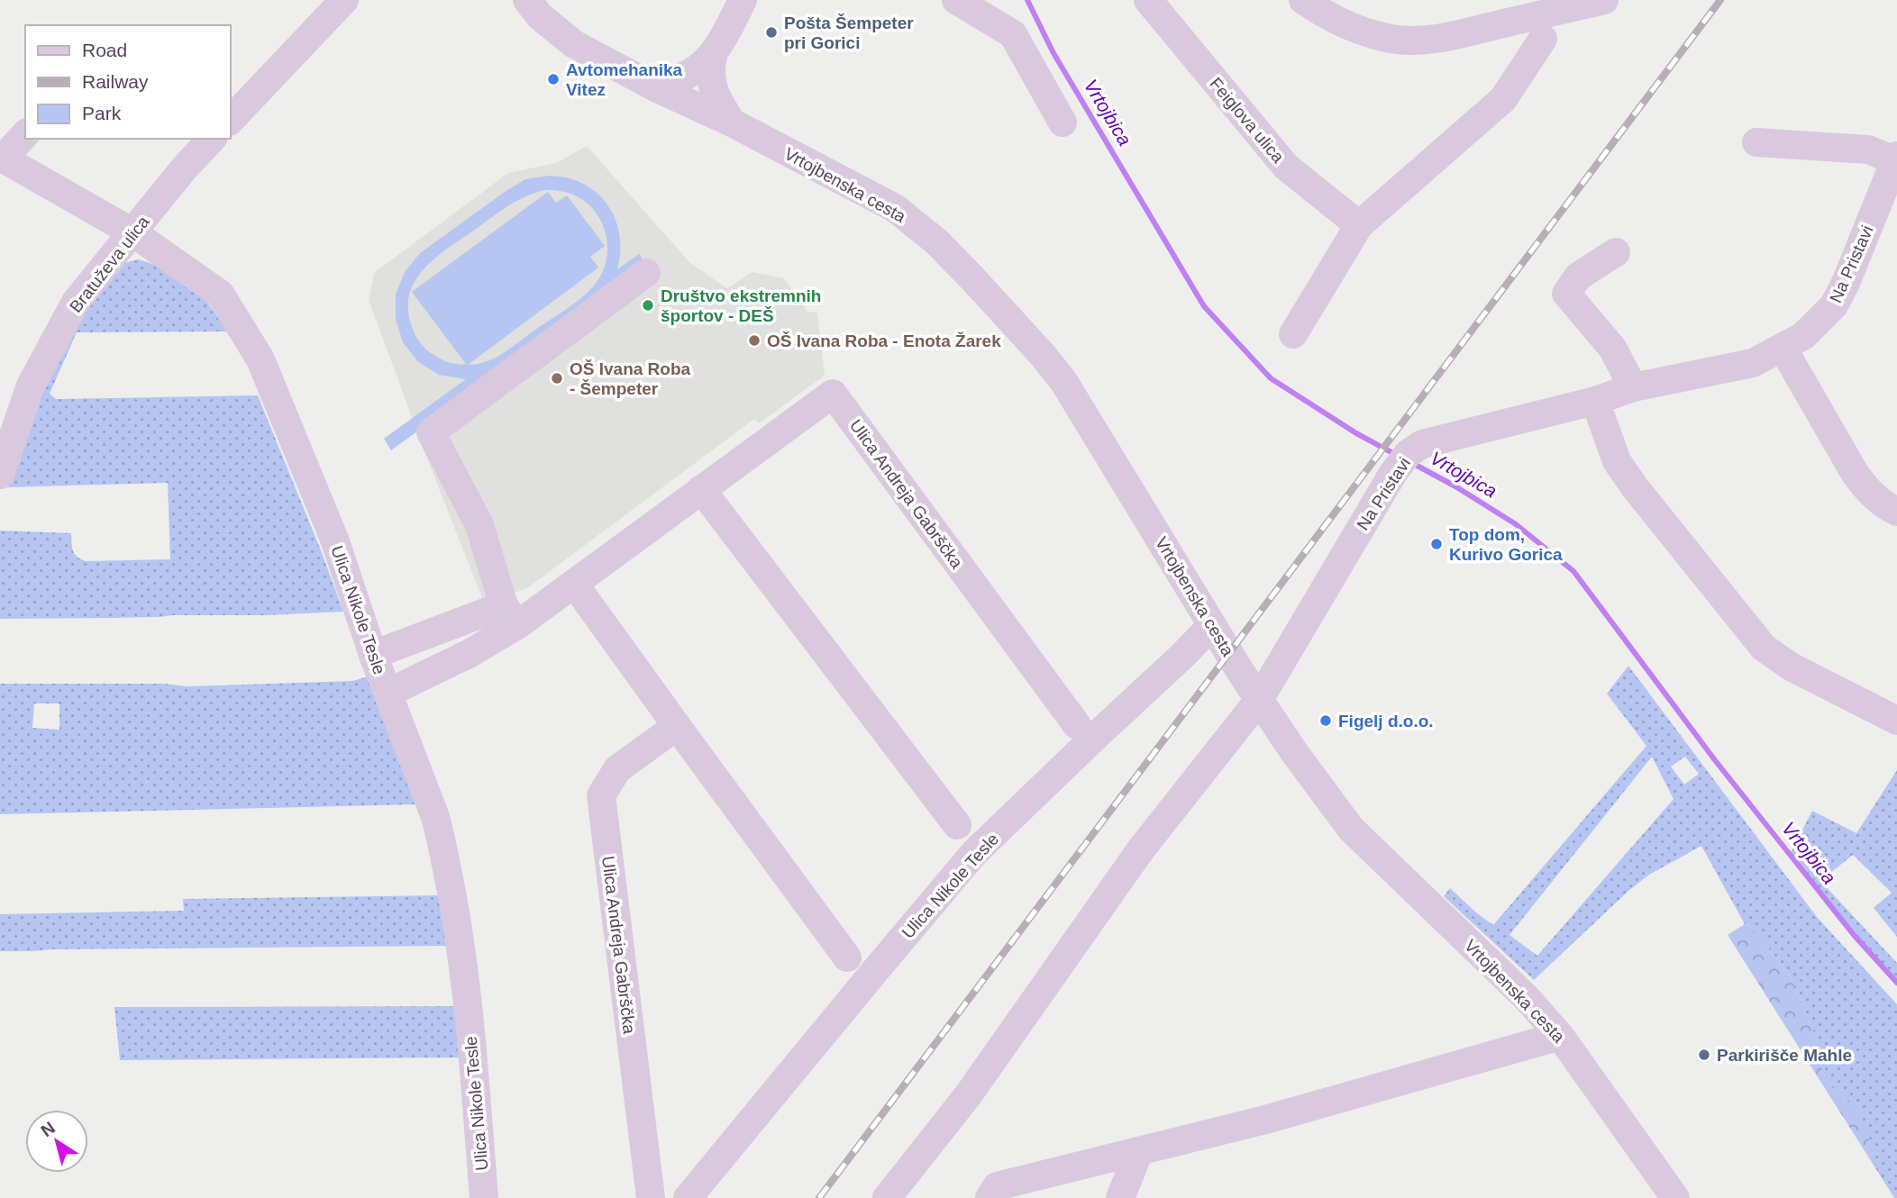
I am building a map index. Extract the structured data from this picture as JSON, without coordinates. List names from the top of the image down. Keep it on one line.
{"streets":{"street":["Feiglova ulica","Vrtojbenska cesta","Bratuževa ulica","Na Pristavi","Ulica Andreja Gabrščka","Ulica Nikole Tesle"]},"crossings":[["Vrtojbenska cesta","Na Pristavi"],["Vrtojbenska cesta","Ulica Nikole Tesle"],["Bratuževa ulica","Ulica Nikole Tesle"],["Ulica Andreja Gabrščka","Ulica Nikole Tesle"]],"water":["Vrtojbica"],"places":["Pošta Šempeter pri Gorici","Avtomehanika Vitez","Društvo ekstremnih športov - DEŠ","OŠ Ivana Roba - Enota Žarek","OŠ Ivana Roba - Šempeter","Top dom, Kurivo Gorica","Figelj d.o.o.","Parkirišče Mahle"],"legend":["Road","Railway","Park"],"north":"top left"}
